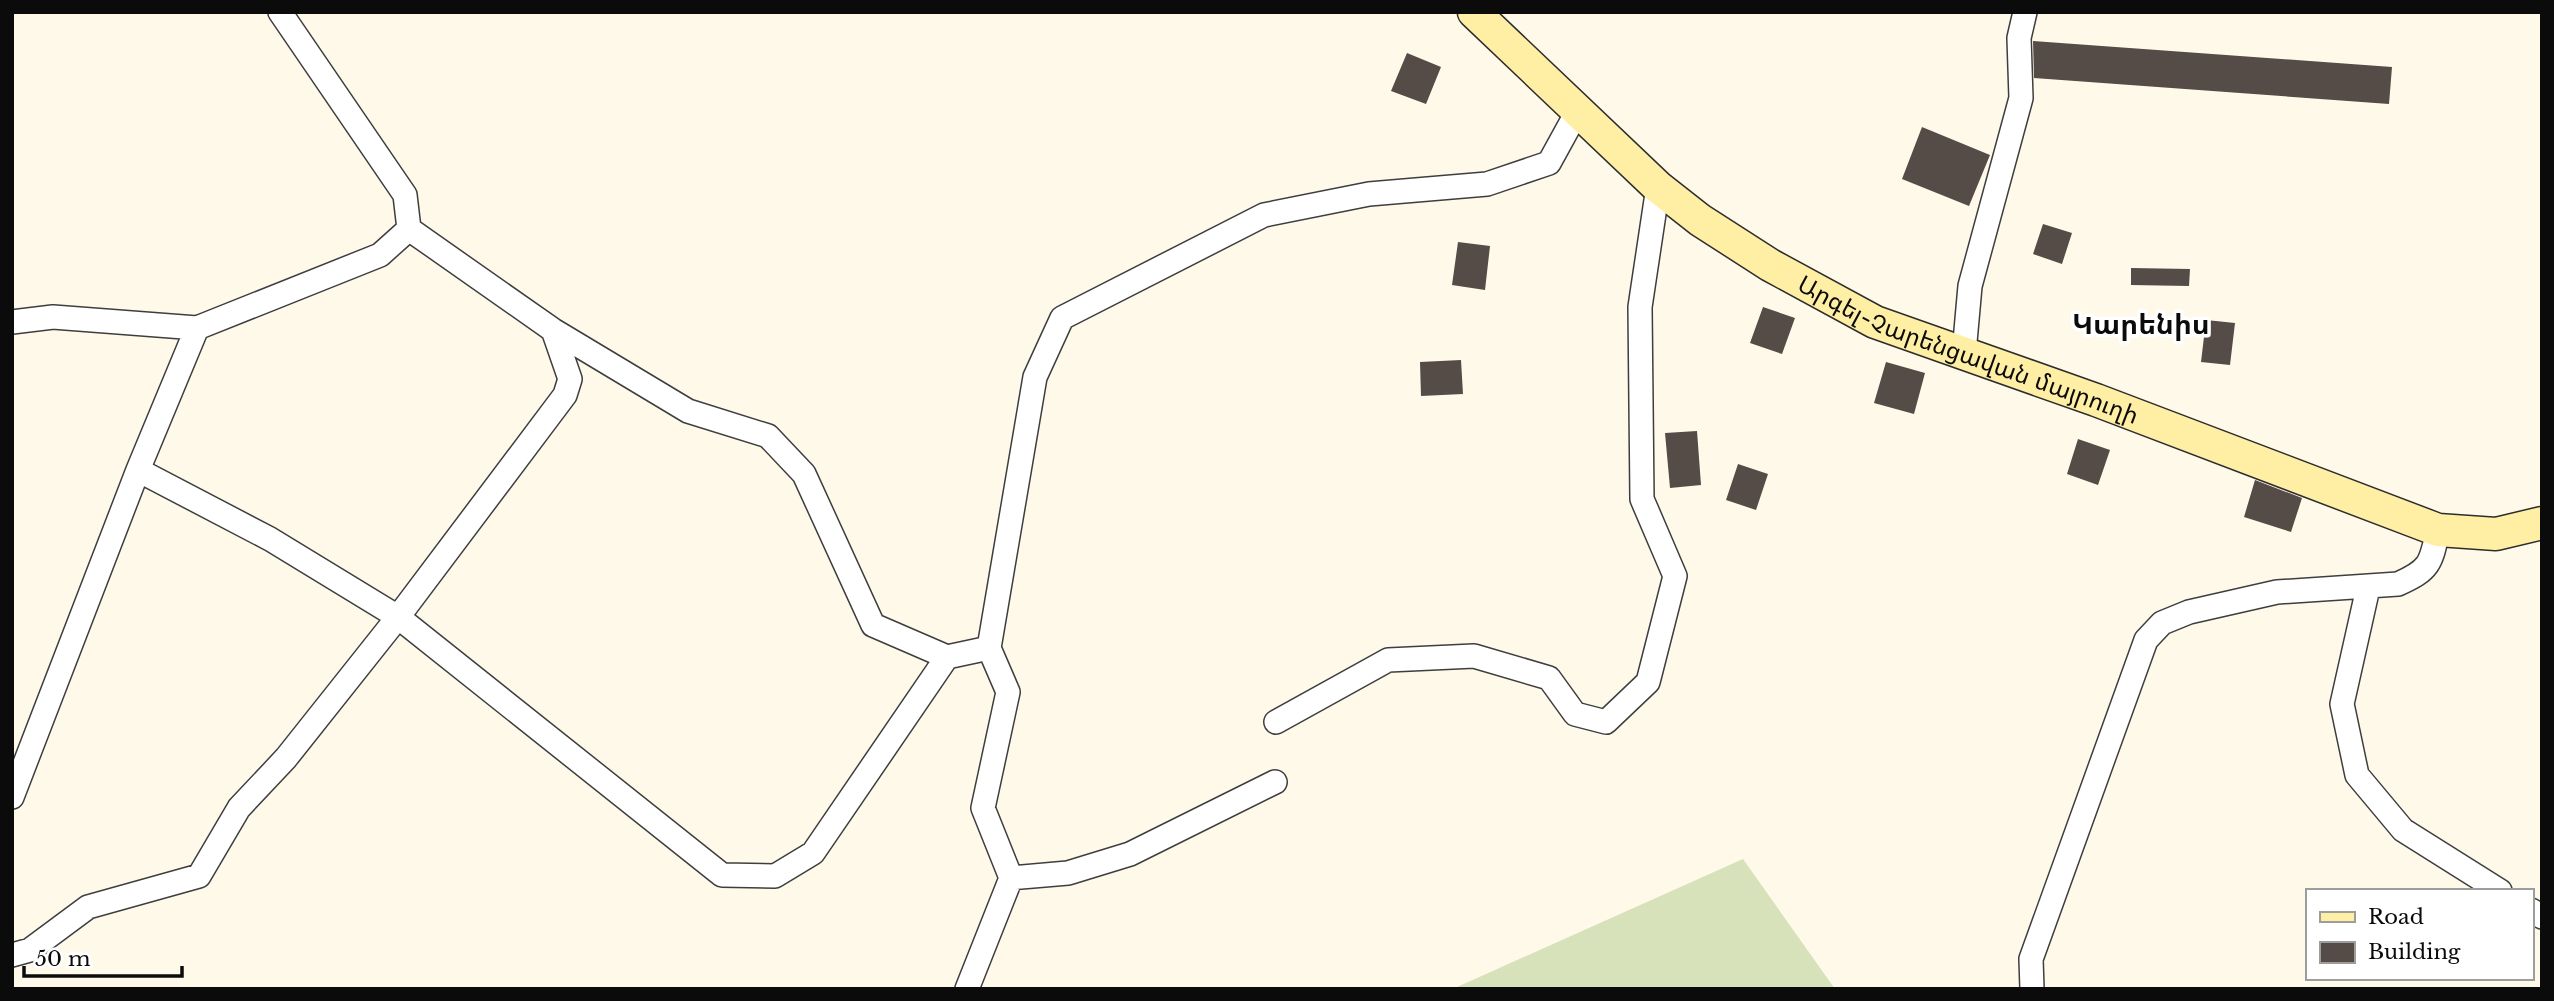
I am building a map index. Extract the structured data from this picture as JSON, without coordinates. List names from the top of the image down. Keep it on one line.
{"streets":{"main road":["Արգել-Չարենցավան մայրուղի"]},"districts":["Կարենիս"],"legend":["Road","Building"],"scale_bar":"50 m"}
